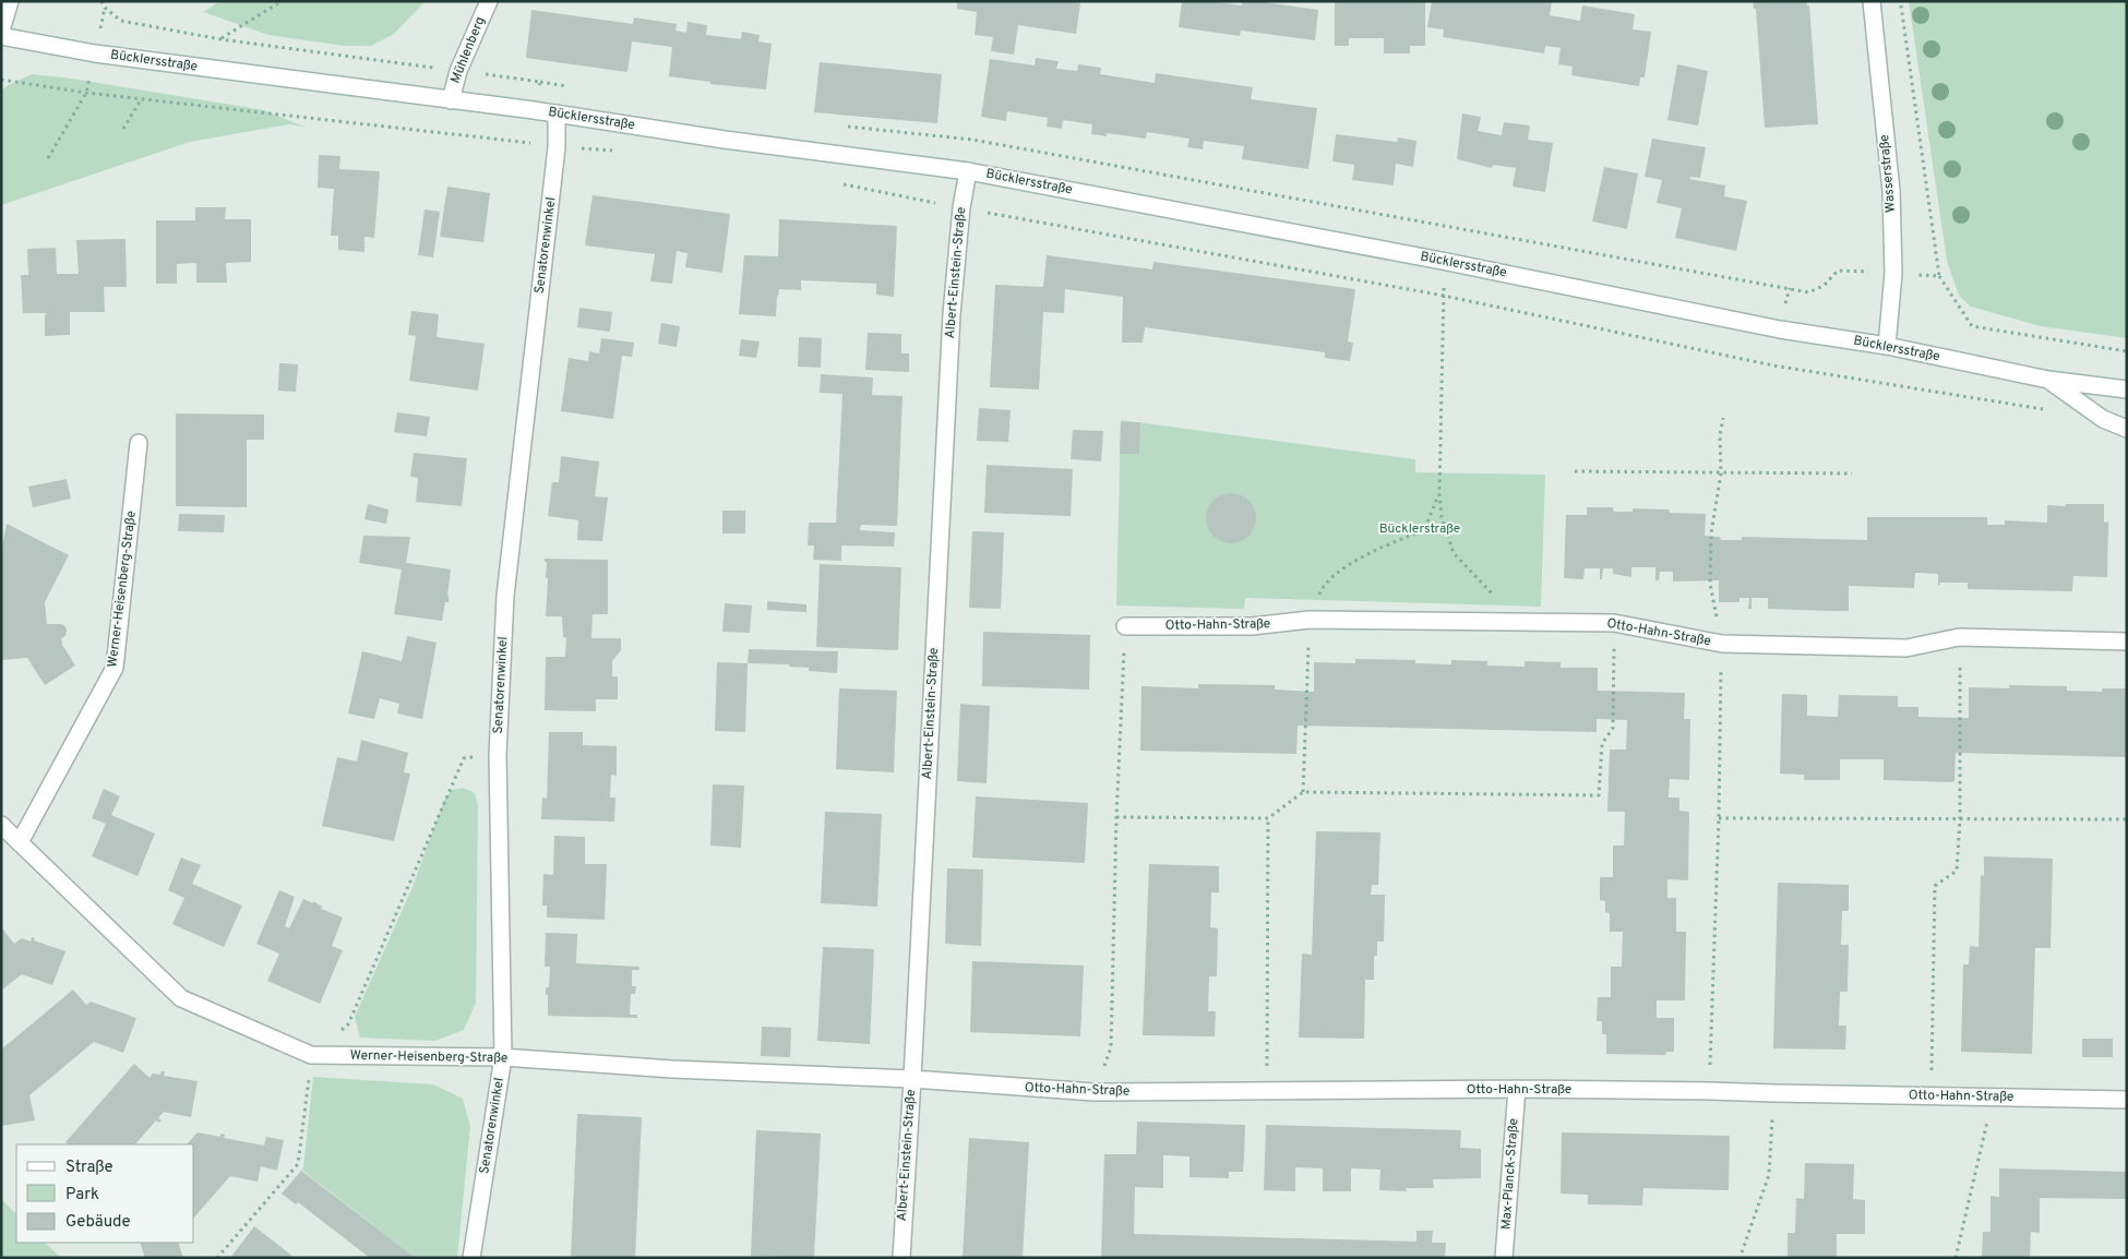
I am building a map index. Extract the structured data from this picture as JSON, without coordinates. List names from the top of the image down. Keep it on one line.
{"streets":{"street":["Mühlenberg","Bücklersstraße","Wasserstraße","Senatorenwinkel","Albert-Einstein-Straße","Werner-Heisenberg-Straße","Otto-Hahn-Straße","Max-Planck-Straße"]},"crossings":[["Mühlenberg","Bücklersstraße"],["Bücklersstraße","Wasserstraße"],["Bücklersstraße","Senatorenwinkel"],["Bücklersstraße","Albert-Einstein-Straße"],["Senatorenwinkel","Werner-Heisenberg-Straße"],["Albert-Einstein-Straße","Werner-Heisenberg-Straße"],["Albert-Einstein-Straße","Otto-Hahn-Straße"],["Werner-Heisenberg-Straße","Otto-Hahn-Straße"],["Otto-Hahn-Straße","Max-Planck-Straße"]],"parks":["Bücklerstraße"],"legend":["Straße","Park","Gebäude"]}
